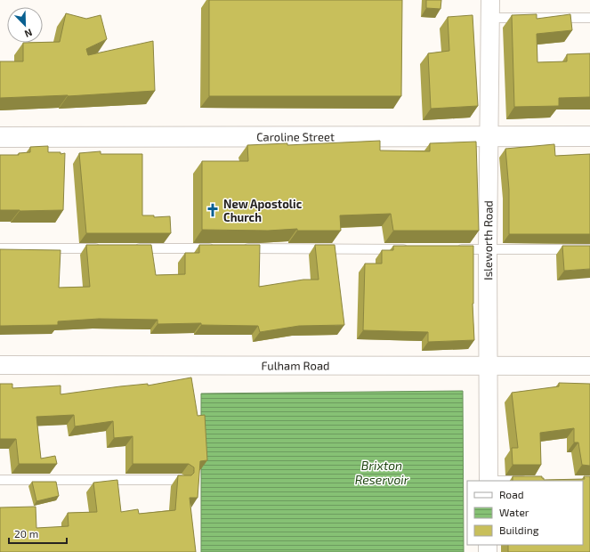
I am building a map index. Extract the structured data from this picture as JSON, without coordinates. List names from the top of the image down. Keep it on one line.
{"streets":{"street":["Caroline Street","Isleworth Road","Fulham Road"]},"crossings":[["Caroline Street","Isleworth Road"],["Isleworth Road","Fulham Road"]],"water":["Brixton Reservoir"],"places":{"church":["New Apostolic Church"]},"legend":["Road","Water","Building"],"scale_bar":"20 m","north":"bottom right"}
